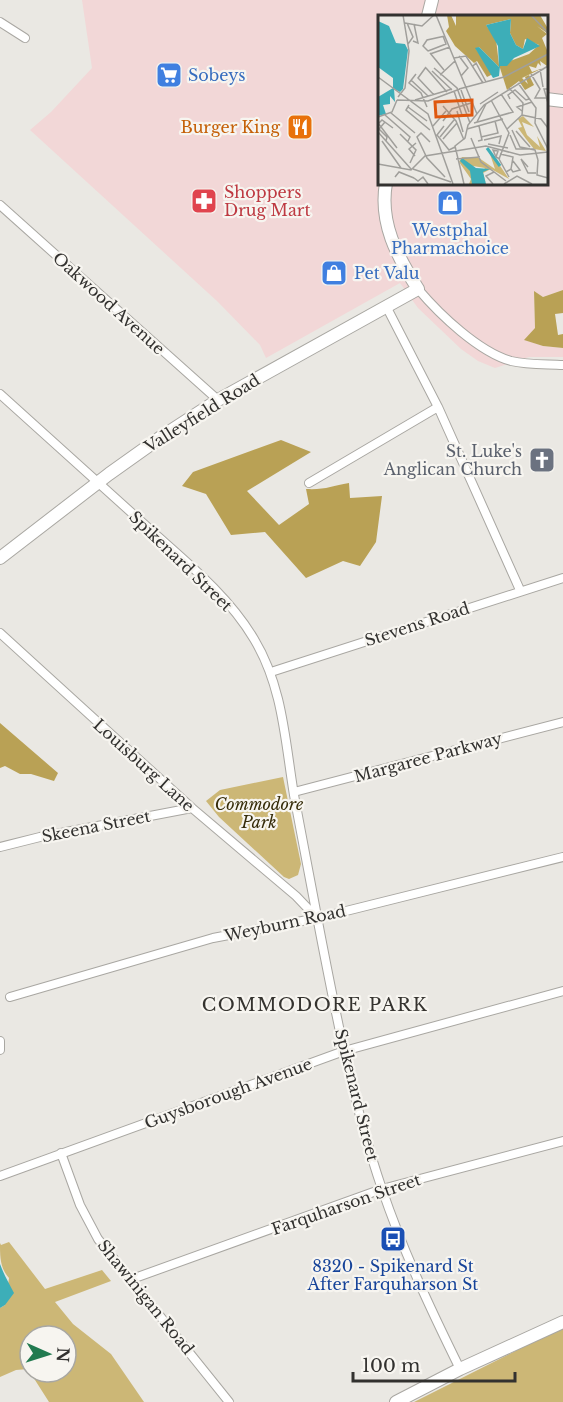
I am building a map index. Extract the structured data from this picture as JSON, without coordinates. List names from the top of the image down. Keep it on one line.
{"streets":{"street":["Oakwood Avenue","Valleyfield Road","Spikenard Street","Stevens Road","Margaree Parkway","Louisburg Lane","Skeena Street","Weyburn Road","Guysborough Avenue","Farquharson Street","Shawinigan Road"]},"crossings":[["Oakwood Avenue","Valleyfield Road"],["Valleyfield Road","Spikenard Street"],["Spikenard Street","Stevens Road"],["Spikenard Street","Margaree Parkway"],["Spikenard Street","Louisburg Lane"],["Spikenard Street","Weyburn Road"],["Spikenard Street","Guysborough Avenue"],["Spikenard Street","Farquharson Street"],["Louisburg Lane","Skeena Street"],["Louisburg Lane","Weyburn Road"],["Guysborough Avenue","Shawinigan Road"],["Farquharson Street","Shawinigan Road"]],"districts":["COMMODORE PARK"],"parks":["Commodore Park"],"places":{"supermarket":["Sobeys"],"restaurant":["Burger King"],"pharmacy":["Shoppers Drug Mart"],"shop":["Westphal Pharmachoice","Pet Valu"],"church":["St. Luke's Anglican Church"],"bus stop":["8320 - Spikenard St After Farquharson St"]},"scale_bar":"100 m","north":"right"}
